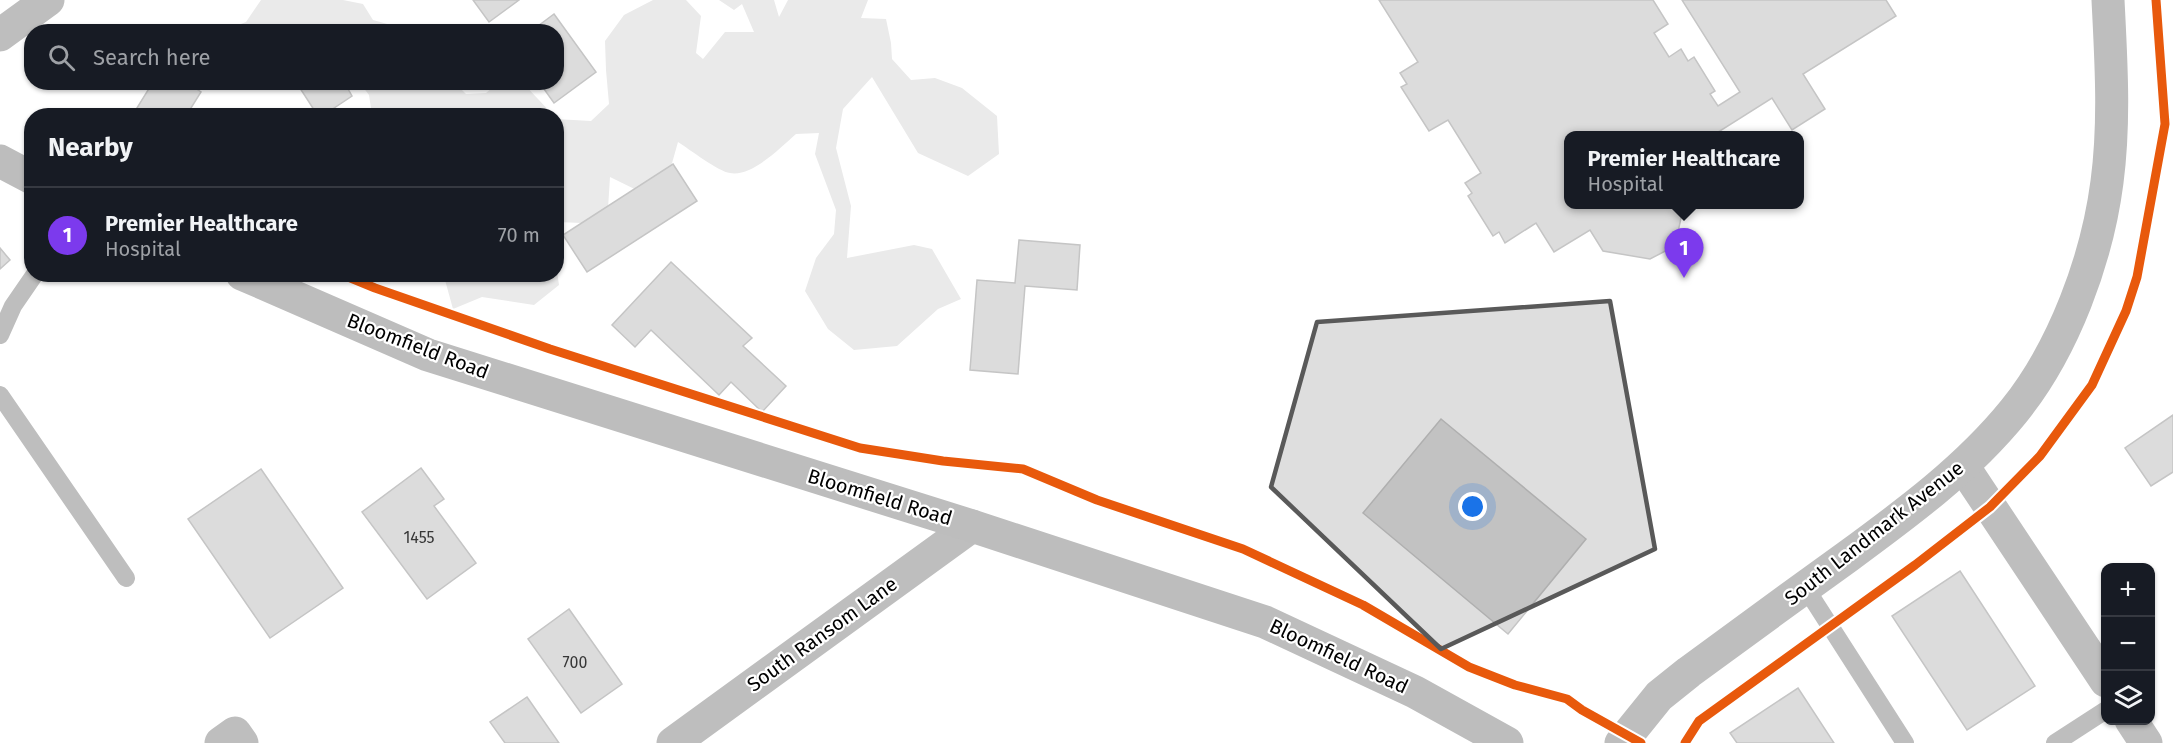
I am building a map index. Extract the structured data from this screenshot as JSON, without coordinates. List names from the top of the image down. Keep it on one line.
{"streets":{"main road":["Bloomfield Road"],"street":["South Landmark Avenue","South Ransom Lane"]},"crossings":[["Bloomfield Road","South Ransom Lane"]],"house_numbers":["1455","700"],"page":{"search":"Search here","heading":"Nearby","popup":["Premier Healthcare","Hospital"],"list":[{"mark":"1","name":"Premier Healthcare","note":"Hospital","value":"70 m"}],"pins":"1","map_buttons":["+","−"]}}
